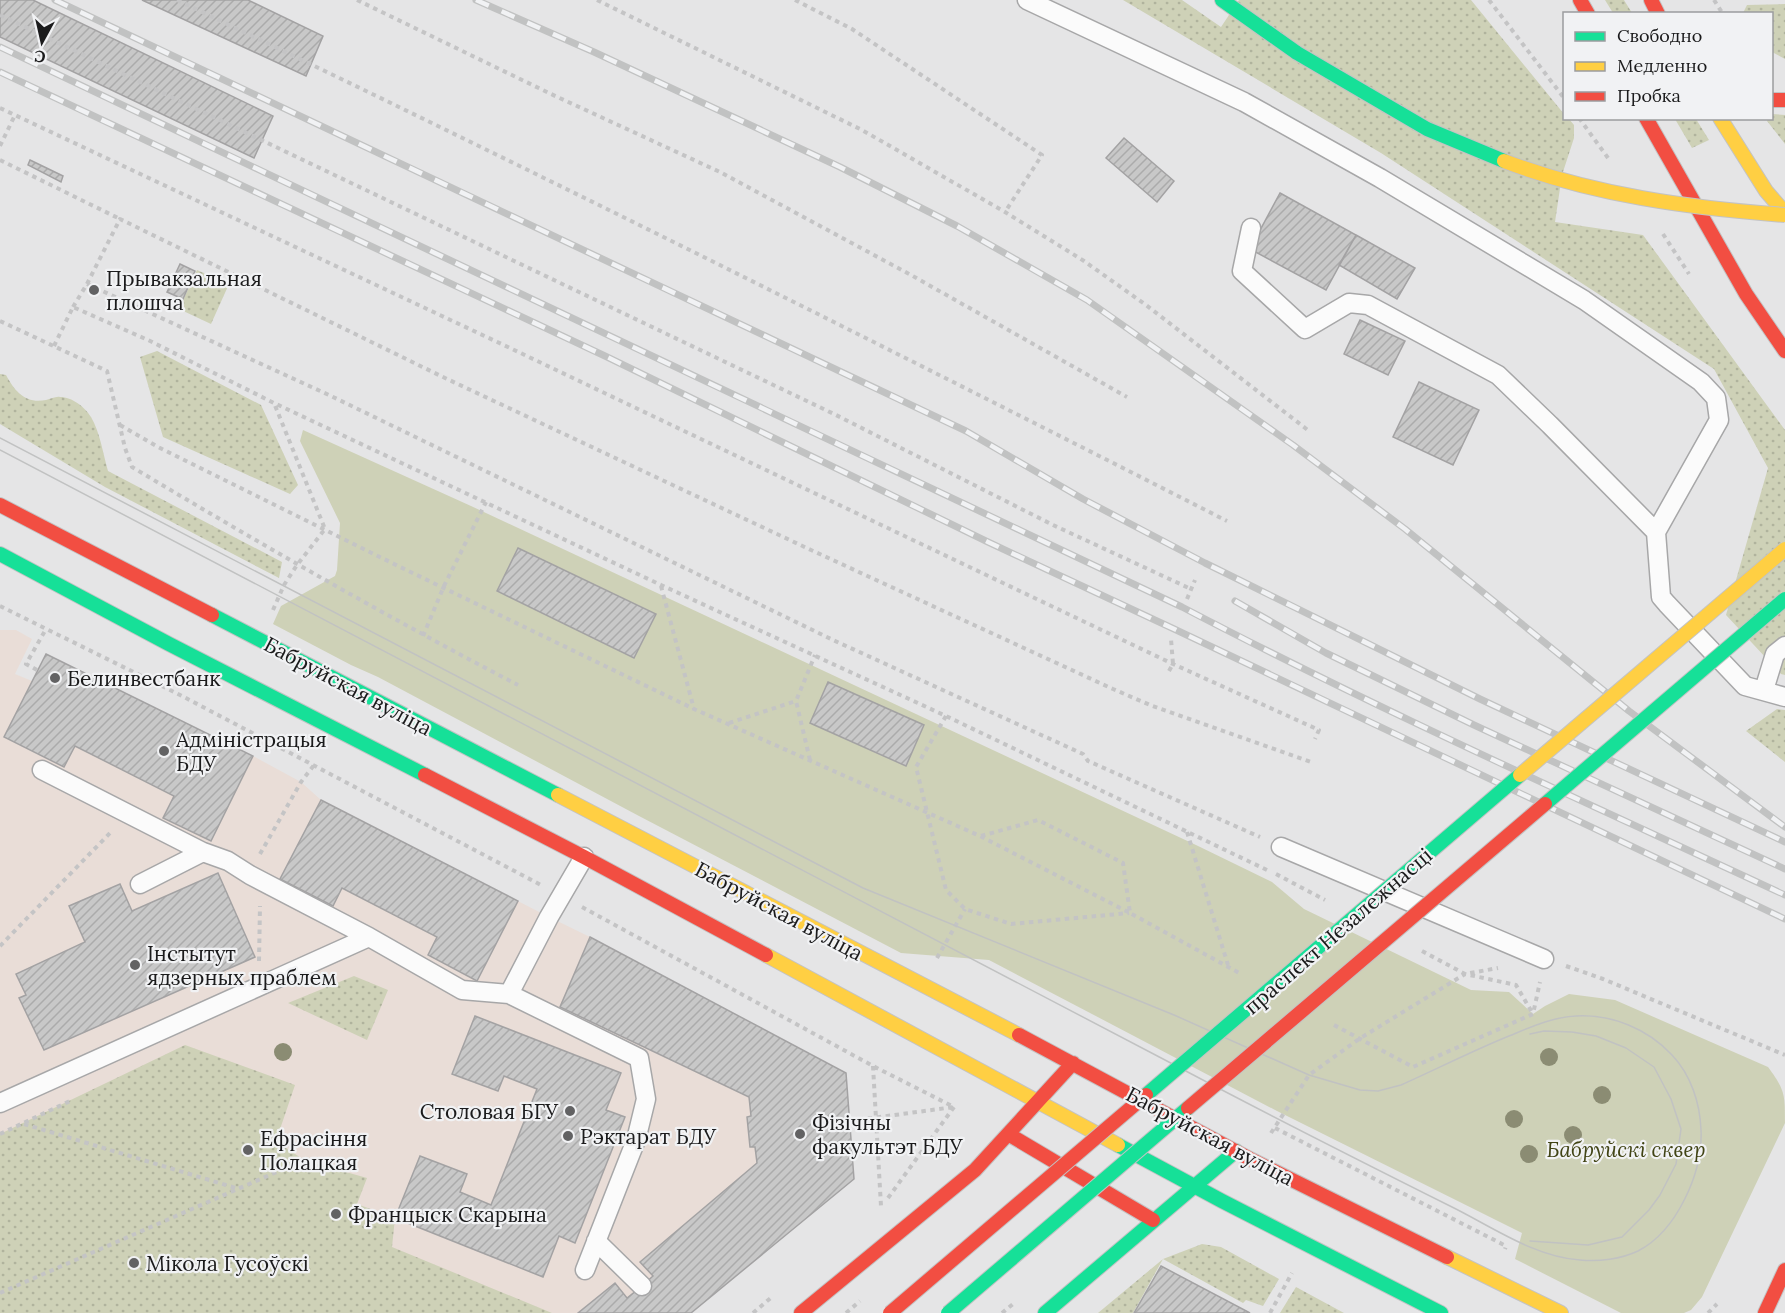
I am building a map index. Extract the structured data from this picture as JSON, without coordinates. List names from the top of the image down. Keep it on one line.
{"streets":{"main road":["Бабруйская вуліца","праспект Незалежнасці"]},"parks":["Бабруйскі сквер"],"places":["Прывакзальная плошча","Белинвестбанк","Адміністрацыя БДУ","Інстытут ядзерных праблем","Столовая БГУ","Фізічны факультэт БДУ","Рэктарат БДУ","Ефрасіння Полацкая","Францыск Скарына","Мікола Гусоўскі"],"legend":["Свободно","Медленно","Пробка"],"north":"bottom"}
